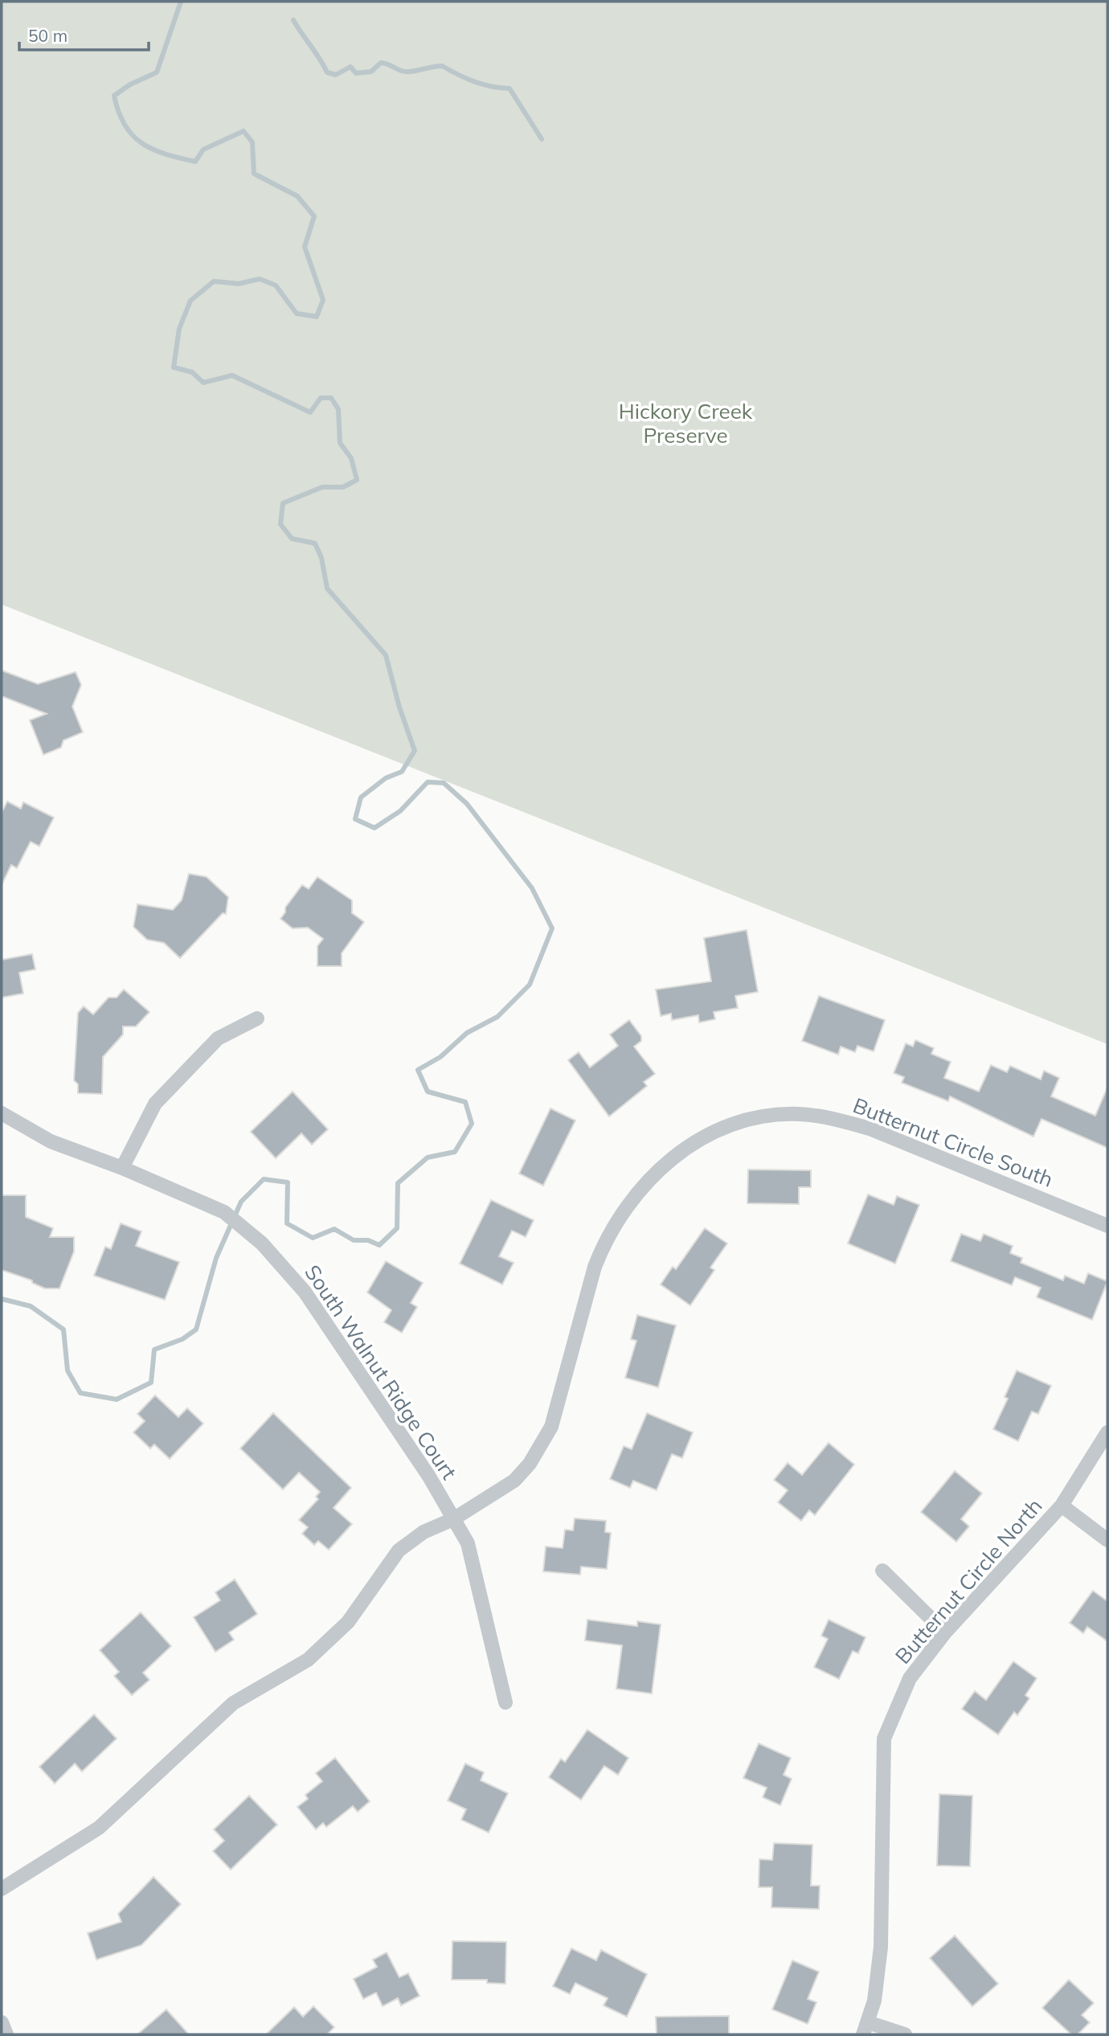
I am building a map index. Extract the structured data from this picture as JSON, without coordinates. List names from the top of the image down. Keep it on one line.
{"streets":{"street":["Butternut Circle South","South Walnut Ridge Court","Butternut Circle North"]},"crossings":[["Butternut Circle South","South Walnut Ridge Court"]],"parks":["Hickory Creek Preserve"],"scale_bar":"50 m"}
